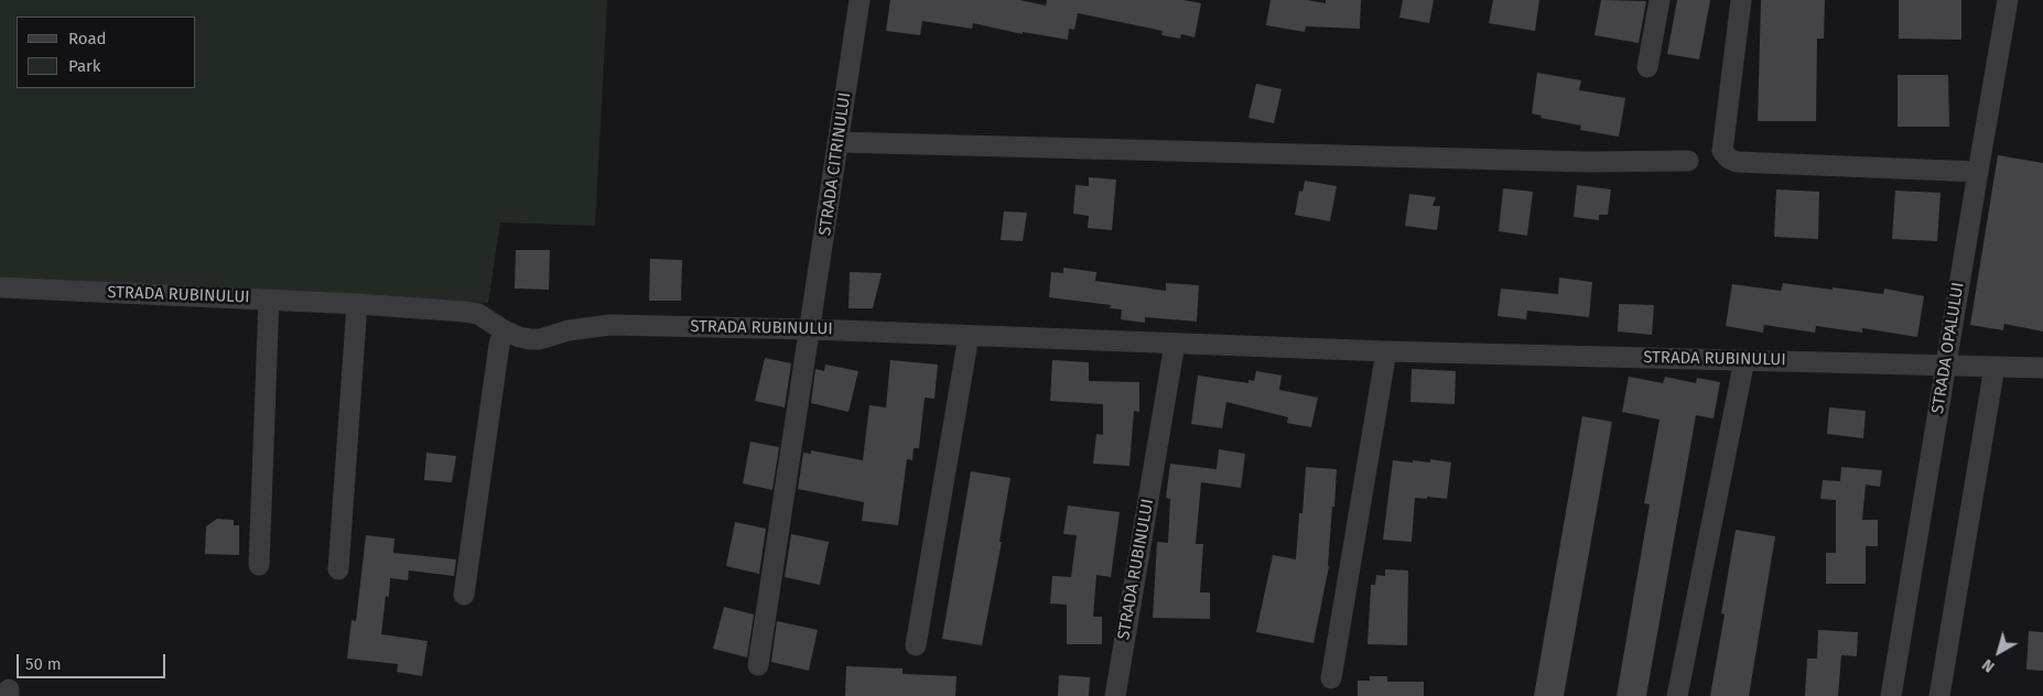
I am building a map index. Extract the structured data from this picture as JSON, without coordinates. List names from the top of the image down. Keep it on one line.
{"streets":{"street":["STRADA CITRINULUI","STRADA RUBINULUI","STRADA OPALULUI"]},"crossings":[["STRADA CITRINULUI","STRADA RUBINULUI"],["STRADA RUBINULUI","STRADA OPALULUI"]],"legend":["Road","Park"],"scale_bar":"50 m","north":"bottom left"}
